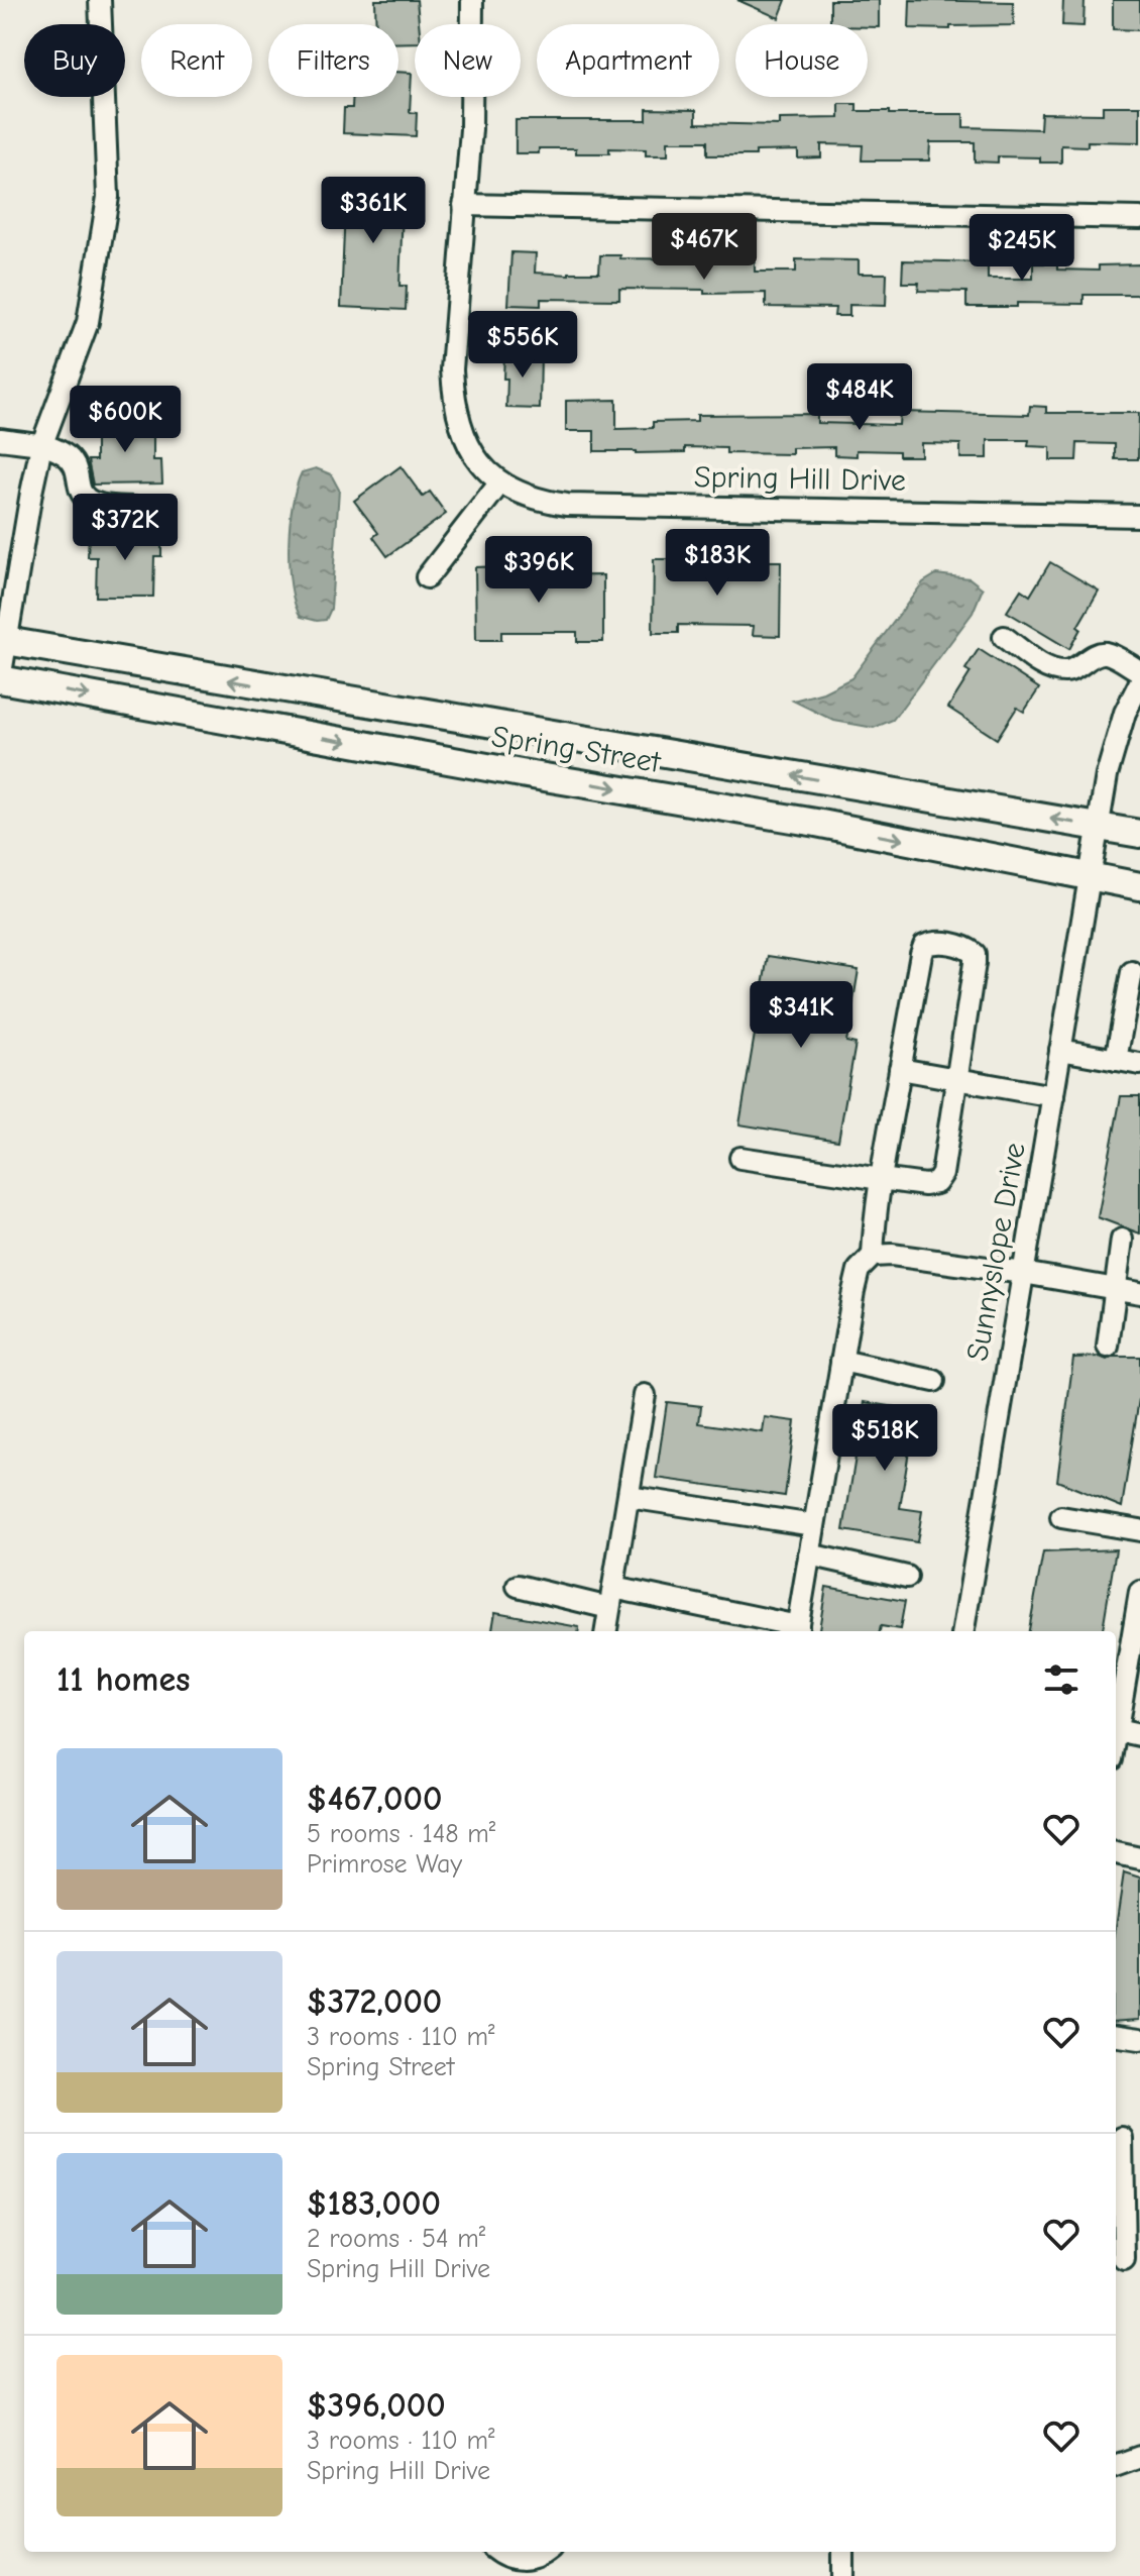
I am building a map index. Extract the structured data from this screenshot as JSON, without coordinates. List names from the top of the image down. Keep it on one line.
{"streets":{"main road":["Spring Street"],"street":["Spring Hill Drive","Sunnyslope Drive"]},"crossings":[["Spring Street","Sunnyslope Drive"]],"page":{"chip":["Buy","Rent","Filters","New","Apartment","House"],"price":["$361K","$467K","$245K","$556K","$484K","$600K","$372K","$183K","$396K","$341K","$518K"],"heading":"11 homes","list":[{"name":"$467,000","note":"5 rooms · 148 m² · Primrose Way"},{"name":"$372,000","note":"3 rooms · 110 m² · Spring Street"},{"name":"$183,000","note":"2 rooms · 54 m² · Spring Hill Drive"},{"name":"$396,000","note":"3 rooms · 110 m² · Spring Hill Drive"}]}}
